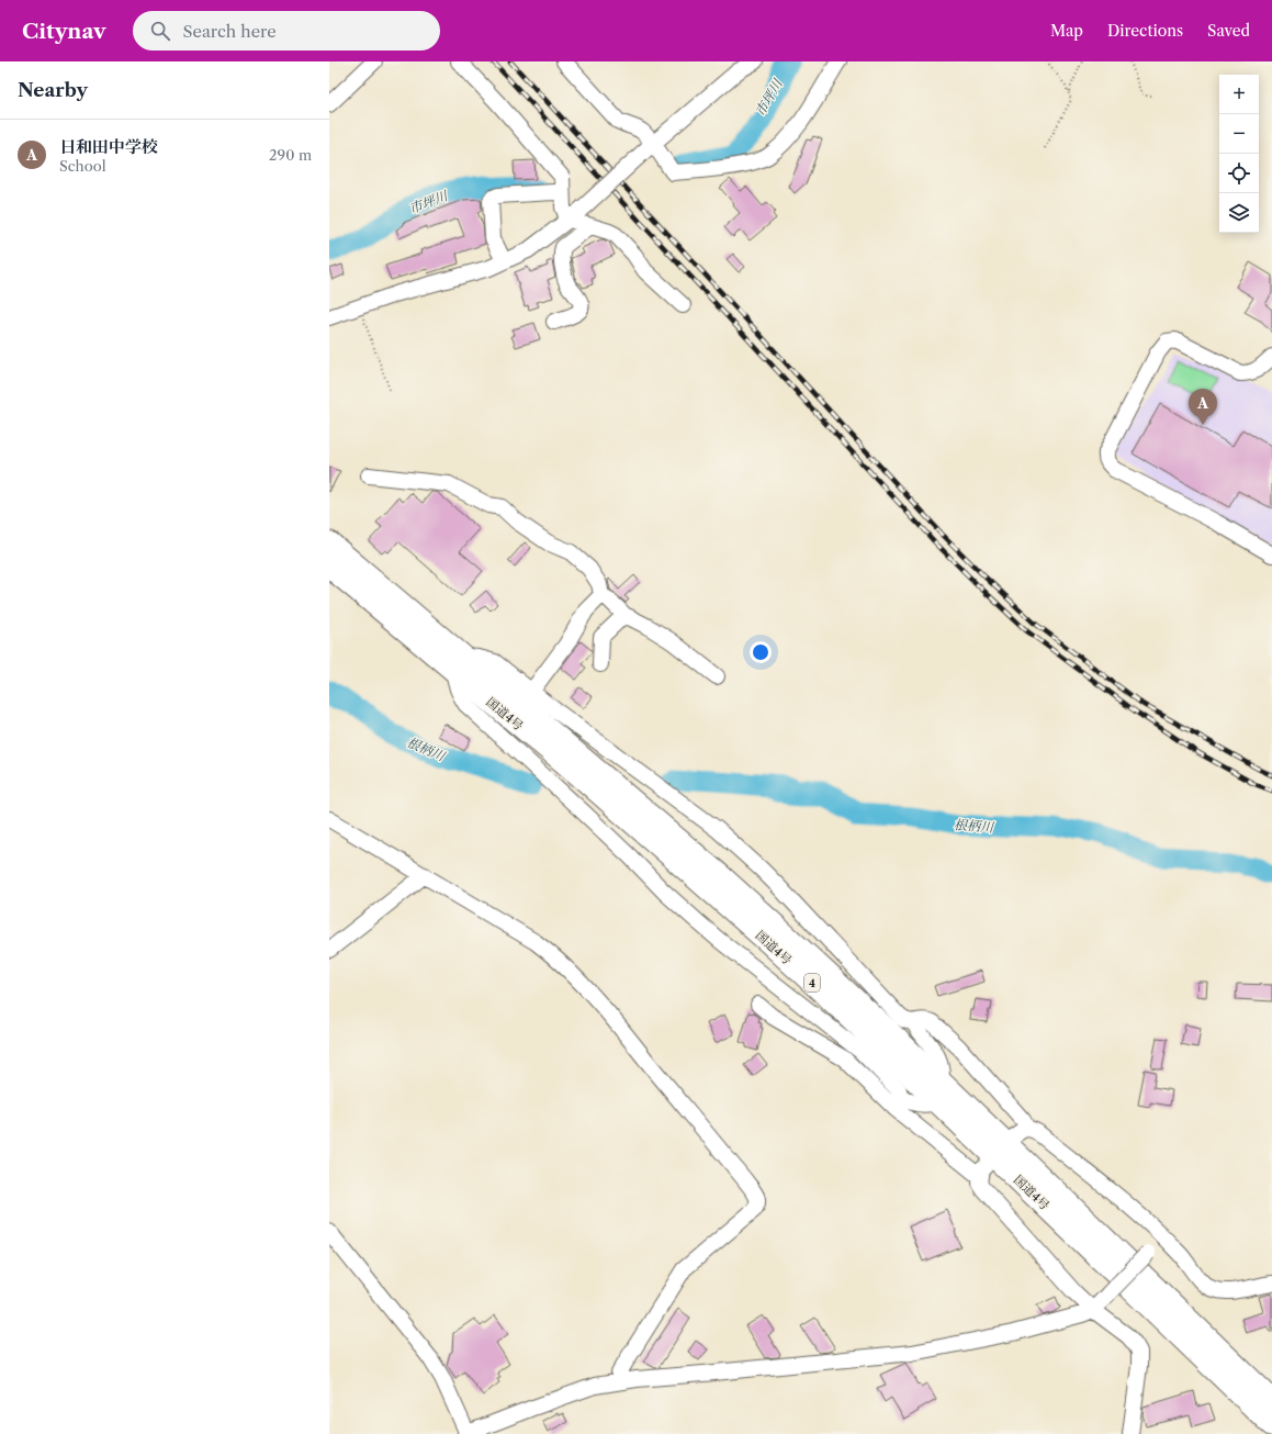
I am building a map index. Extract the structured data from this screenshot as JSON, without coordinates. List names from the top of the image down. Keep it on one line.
{"streets":{"highway":["国道4号","4"]},"water":["市坪川","根柄川"],"page":{"header":"Citynav","search":"Search here","nav":["Map","Directions","Saved"],"heading":"Nearby","map_buttons":["+","−"],"list":[{"mark":"A","name":"日和田中学校","note":"School","value":"290 m"}],"pins":"A"}}
